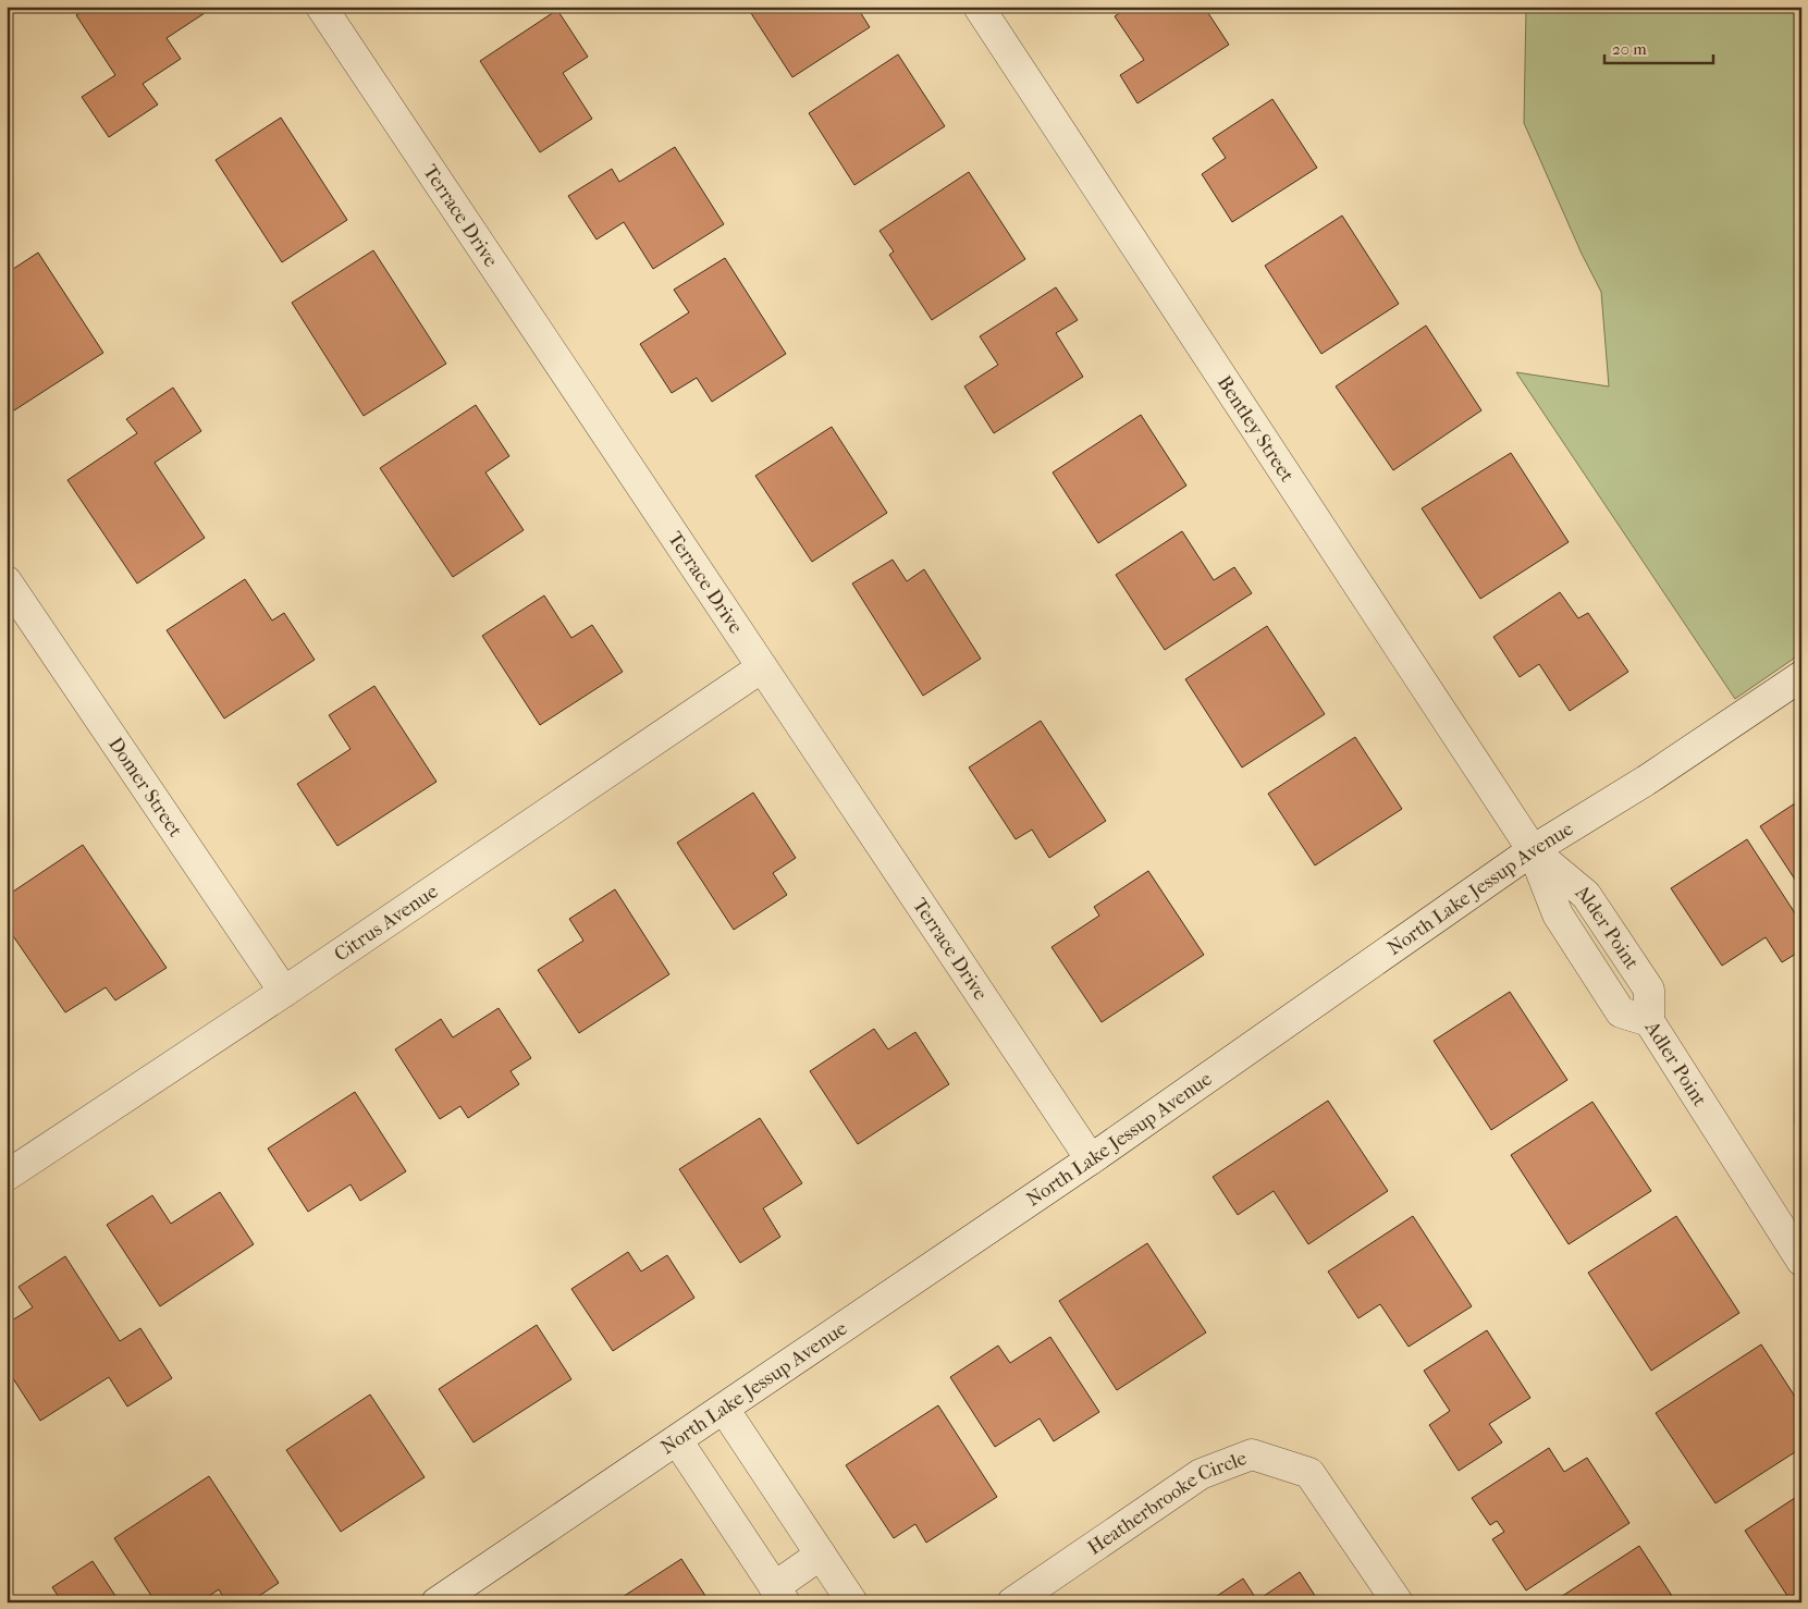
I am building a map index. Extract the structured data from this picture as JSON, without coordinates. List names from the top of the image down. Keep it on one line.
{"streets":{"street":["Terrace Drive","Bentley Street","Domer Street","North Lake Jessup Avenue","Citrus Avenue","Adler Point","Heatherbrooke Circle"]},"crossings":[["Terrace Drive","North Lake Jessup Avenue"],["Terrace Drive","Citrus Avenue"],["Bentley Street","North Lake Jessup Avenue"],["Bentley Street","Adler Point"],["Domer Street","Citrus Avenue"],["North Lake Jessup Avenue","Adler Point"]],"scale_bar":"20 m"}
